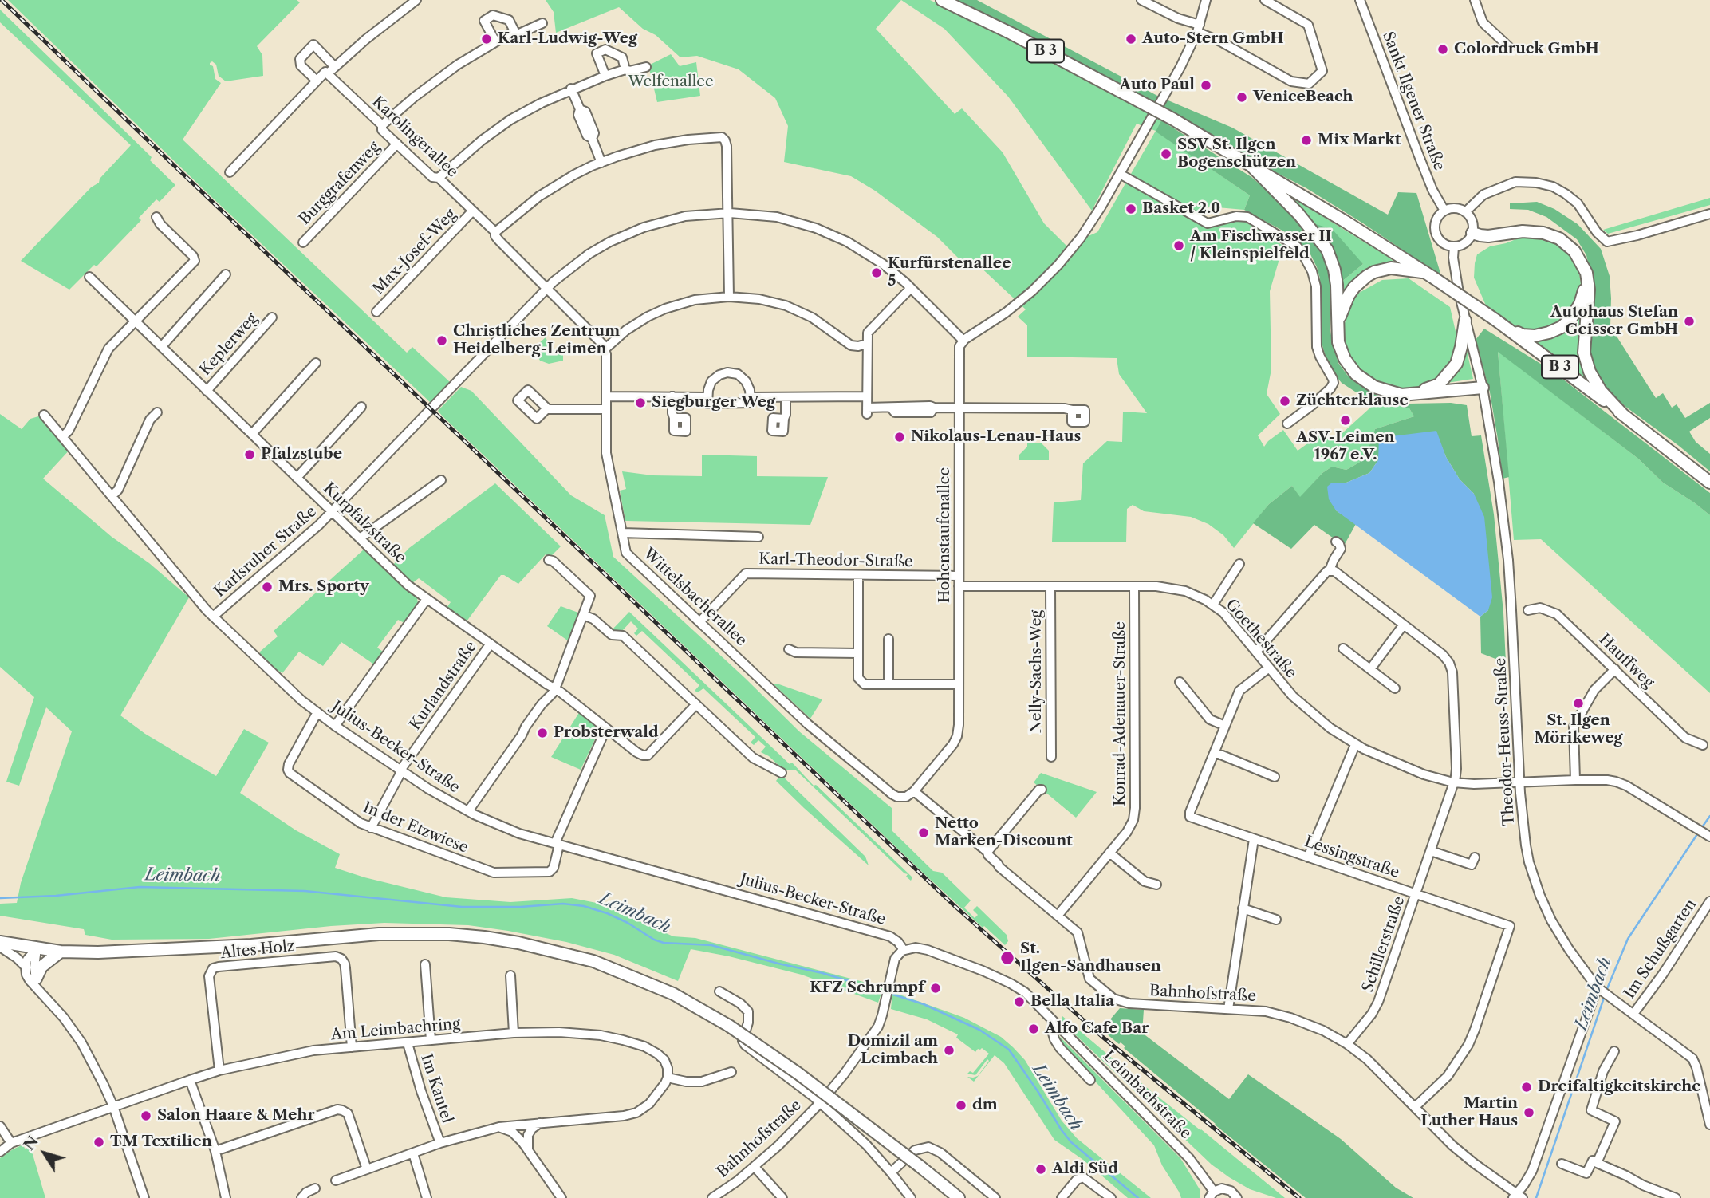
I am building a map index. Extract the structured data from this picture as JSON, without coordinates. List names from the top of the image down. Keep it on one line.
{"streets":{"main road":["B 3"],"street":["Sankt Ilgener Straße","Karolingerallee","Burggrafenweg","Max-Josef-Weg","Keplerweg","Kurpfalzstraße","Hohenstaufenallee","Karlsruher Straße","Karl-Theodor-Straße","Wittelsbacherallee","Goethestraße","Hauffweg","Nelly-Sachs-Weg","Kurlandstraße","Konrad-Adenauer-Straße","Theodor-Heuss-Straße","Julius-Becker-Straße","In der Etzwiese","Lessingstraße","Schillerstraße","Im Schußgarten","Altes Holz","Bahnhofstraße","Am Leimbachring","Im Kantel","Leimbachstraße"]},"crossings":[["Sankt Ilgener Straße","Theodor-Heuss-Straße"],["Karolingerallee","Burggrafenweg"],["Karolingerallee","Max-Josef-Weg"],["Karolingerallee","Karlsruher Straße"],["Keplerweg","Kurpfalzstraße"],["Kurpfalzstraße","Karlsruher Straße"],["Kurpfalzstraße","Kurlandstraße"],["Hohenstaufenallee","Karlsruher Straße"],["Hohenstaufenallee","Karl-Theodor-Straße"],["Hohenstaufenallee","Wittelsbacherallee"],["Hohenstaufenallee","Goethestraße"],["Hohenstaufenallee","Bahnhofstraße"],["Karlsruher Straße","Julius-Becker-Straße"],["Karl-Theodor-Straße","Wittelsbacherallee"],["Wittelsbacherallee","Bahnhofstraße"],["Goethestraße","Nelly-Sachs-Weg"],["Goethestraße","Konrad-Adenauer-Straße"],["Goethestraße","Theodor-Heuss-Straße"],["Goethestraße","Schillerstraße"],["Kurlandstraße","Julius-Becker-Straße"],["Kurlandstraße","In der Etzwiese"],["Konrad-Adenauer-Straße","Bahnhofstraße"],["Theodor-Heuss-Straße","Im Schußgarten"],["Julius-Becker-Straße","In der Etzwiese"],["Julius-Becker-Straße","Bahnhofstraße"],["Julius-Becker-Straße","Leimbachstraße"],["Lessingstraße","Schillerstraße"],["Lessingstraße","Bahnhofstraße"],["Schillerstraße","Bahnhofstraße"],["Altes Holz","Am Leimbachring"],["Bahnhofstraße","Leimbachstraße"],["Am Leimbachring","Im Kantel"]],"water":["Leimbach"],"parks":["Welfenallee"],"places":["Karl-Ludwig-Weg","Auto-Stern GmbH","Colordruck GmbH","Auto Paul","VeniceBeach","Mix Markt","SSV St. Ilgen Bogenschützen","Basket 2.0","Am Fischwasser II / Kleinspielfeld","Kurfürstenallee 5","Autohaus Stefan Geisser GmbH","Christliches Zentrum Heidelberg-Leimen","Züchterklause","Siegburger Weg","ASV-Leimen 1967 e.V.","Nikolaus-Lenau-Haus","Pfalzstube","Mrs. Sporty","St. Ilgen Mörikeweg","Probsterwald","Netto Marken-Discount","St. Ilgen-Sandhausen","KFZ Schrumpf","Bella Italia","Alfo Cafe Bar","Domizil am Leimbach","Dreifaltigkeitskirche","dm","Martin Luther Haus","Salon Haare & Mehr","TM Textilien","Aldi Süd"],"north":"top left"}
